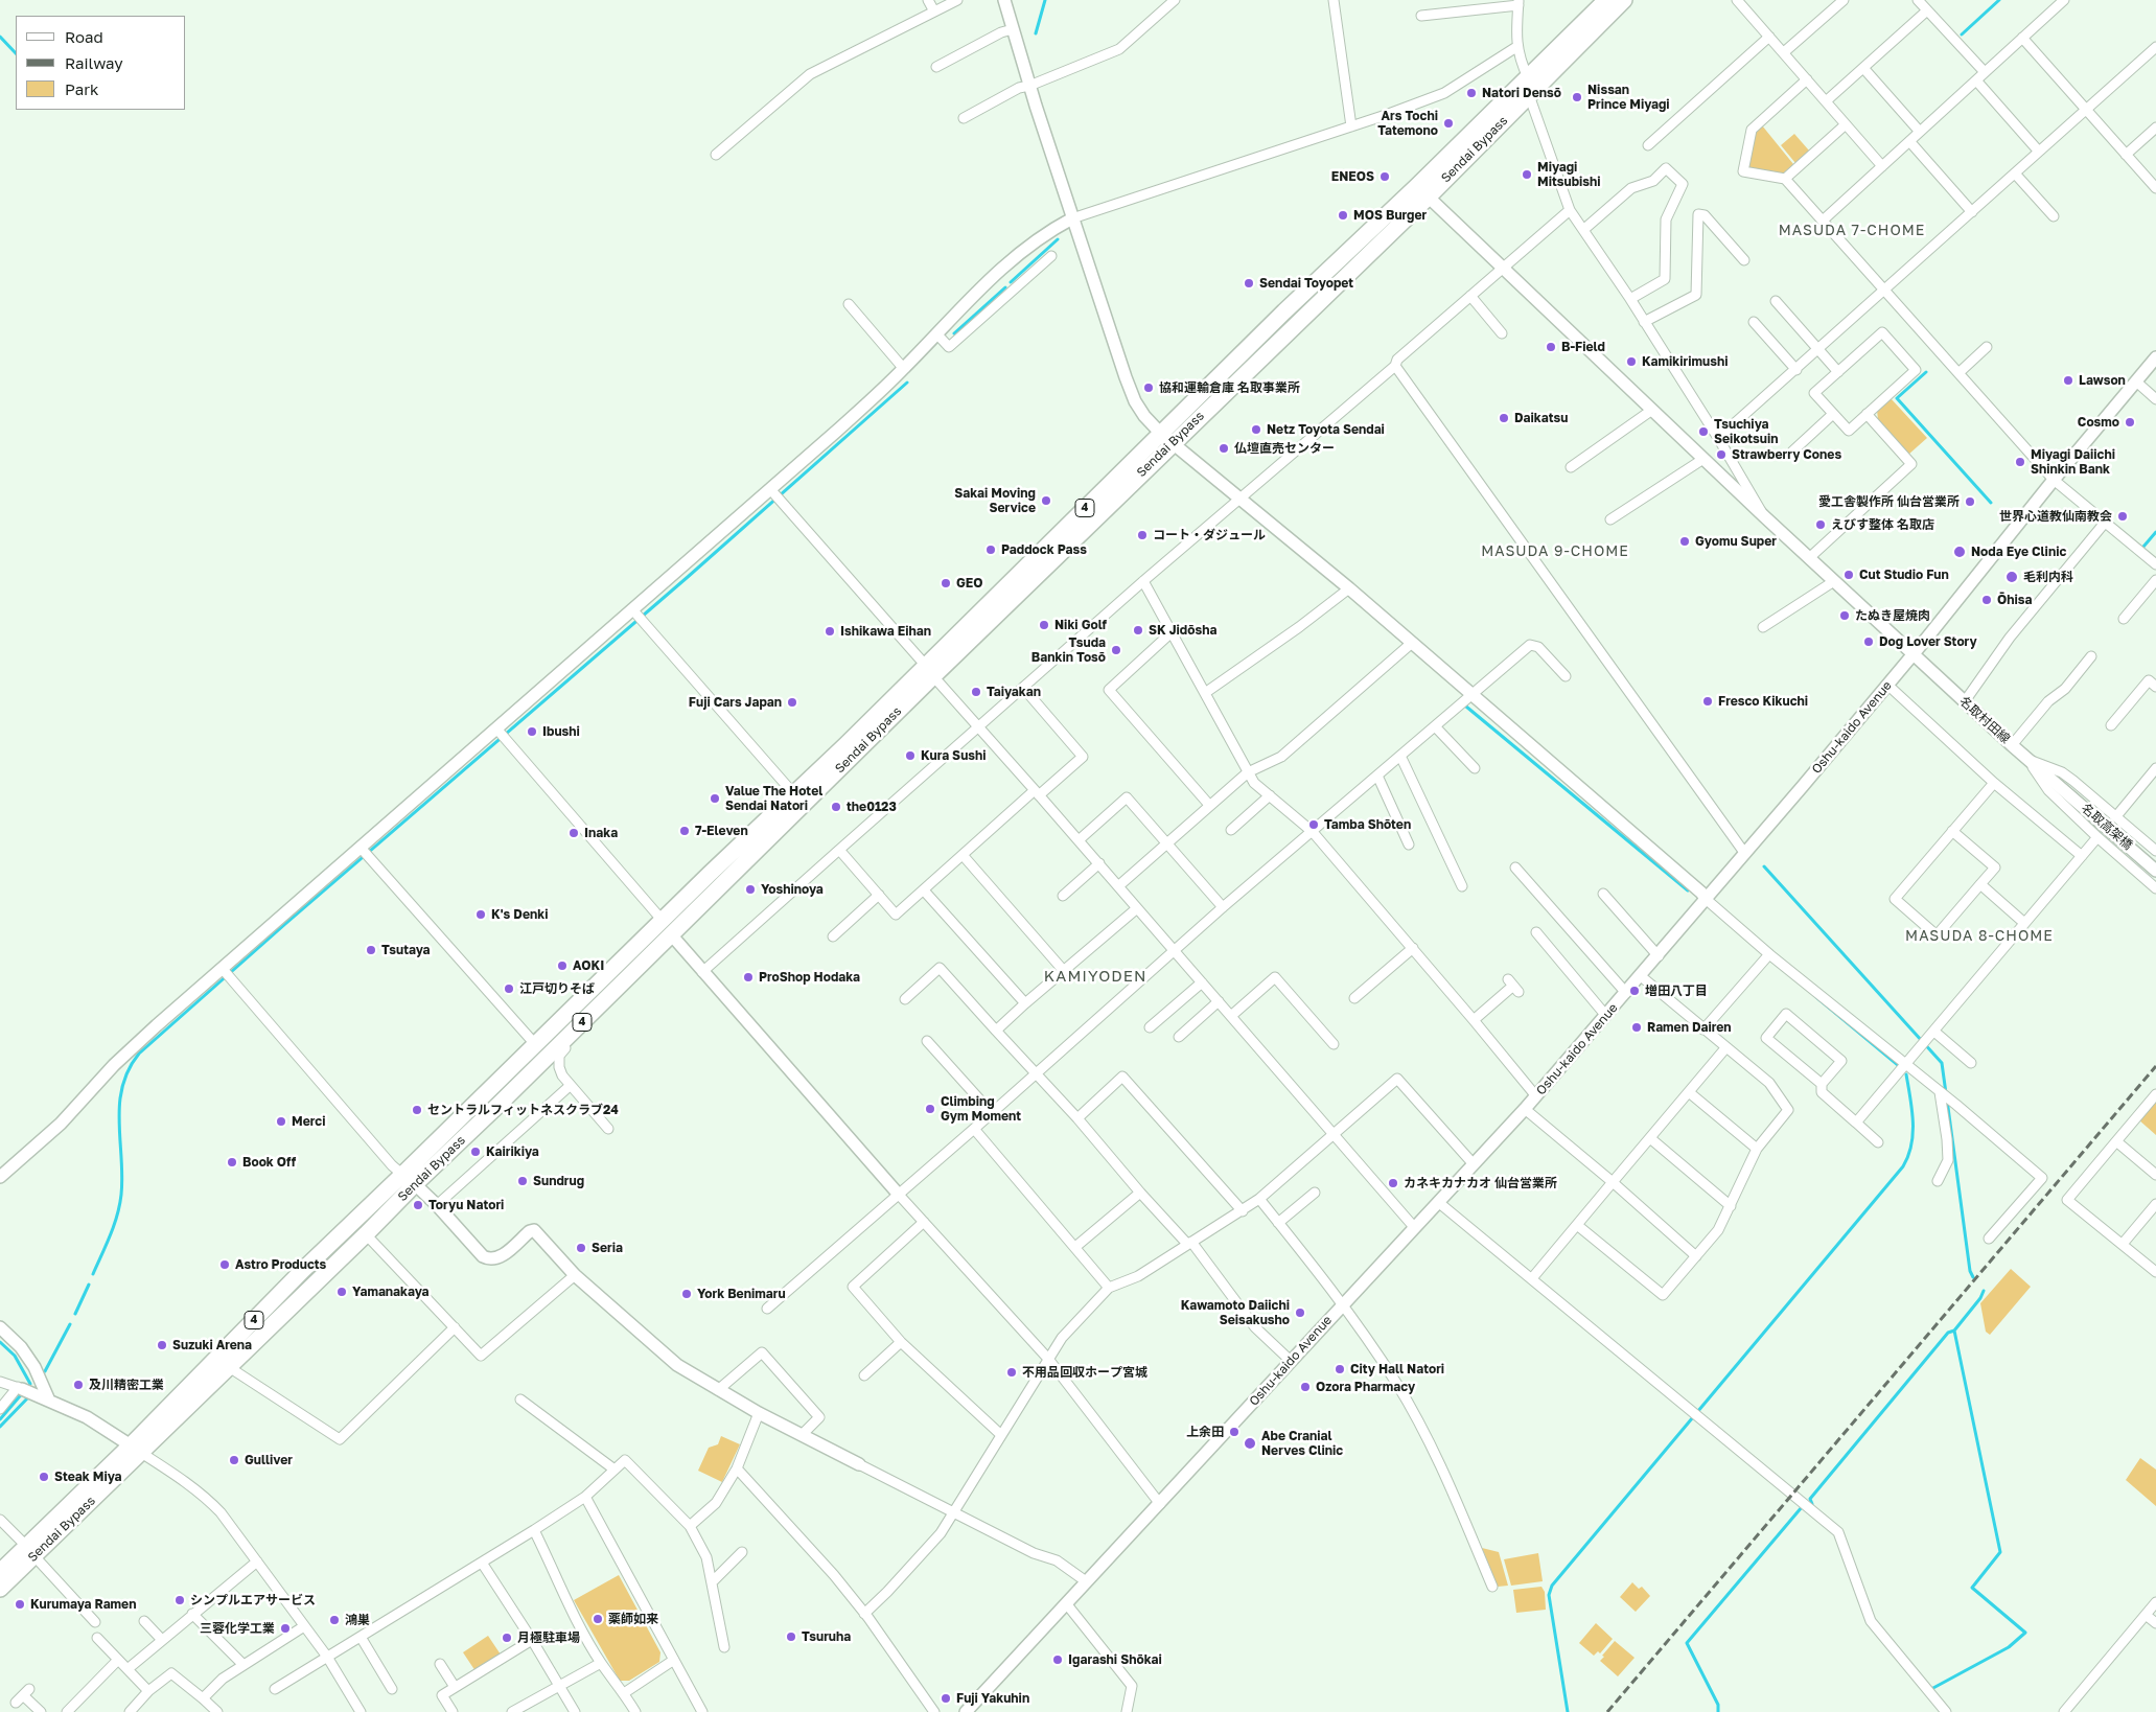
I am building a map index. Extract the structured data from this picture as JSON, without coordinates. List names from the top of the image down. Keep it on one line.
{"streets":{"highway":["Sendai Bypass","4"],"street":["名取村田線","Oshu-kaido Avenue","名取高架橋"]},"crossings":[["Sendai Bypass","名取村田線"],["名取村田線","Oshu-kaido Avenue"],["名取村田線","名取高架橋"]],"districts":["MASUDA 7-CHOME","MASUDA 9-CHOME","MASUDA 8-CHOME","KAMIYODEN"],"places":["Natori Densō","Nissan Prince Miyagi","Ars Tochi Tatemono","Miyagi Mitsubishi","ENEOS","MOS Burger","Sendai Toyopet","B-Field","Kamikirimushi","Lawson","協和運輸倉庫 名取事業所","Daikatsu","Cosmo","Netz Toyota Sendai","Tsuchiya Seikotsuin","仏壇直売センター","Strawberry Cones","Miyagi Daiichi Shinkin Bank","Sakai Moving Service","愛工舎製作所 仙台営業所","世界心道教仙南教会","えびす整体 名取店","コート・ダジュール","Gyomu Super","Paddock Pass","Noda Eye Clinic","Cut Studio Fun","毛利内科","GEO","Ōhisa","たぬき屋焼肉","Niki Golf","SK Jidōsha","Ishikawa Eihan","Dog Lover Story","Tsuda Bankin Tosō","Taiyakan","Fresco Kikuchi","Fuji Cars Japan","Ibushi","Kura Sushi","Value The Hotel Sendai Natori","the0123","Tamba Shōten","7-Eleven","Inaka","Yoshinoya","K's Denki","Tsutaya","AOKI","ProShop Hodaka","江戸切りそば","増田八丁目","Ramen Dairen","Climbing Gym Moment","セントラルフィットネスクラブ24","Merci","Kairikiya","Book Off","Sundrug","カネキカナカオ 仙台営業所","Toryu Natori","Seria","Astro Products","Yamanakaya","York Benimaru","Kawamoto Daiichi Seisakusho","Suzuki Arena","City Hall Natori","不用品回収ホープ宮城","及川精密工業","Ozora Pharmacy","上余田","Abe Cranial Nerves Clinic","Gulliver","Steak Miya","シンプルエアサービス","Kurumaya Ramen","薬師如来","鴻巣","三蓉化学工業","Tsuruha","月極駐車場","Igarashi Shōkai","Fuji Yakuhin"],"legend":["Road","Railway","Park"]}
